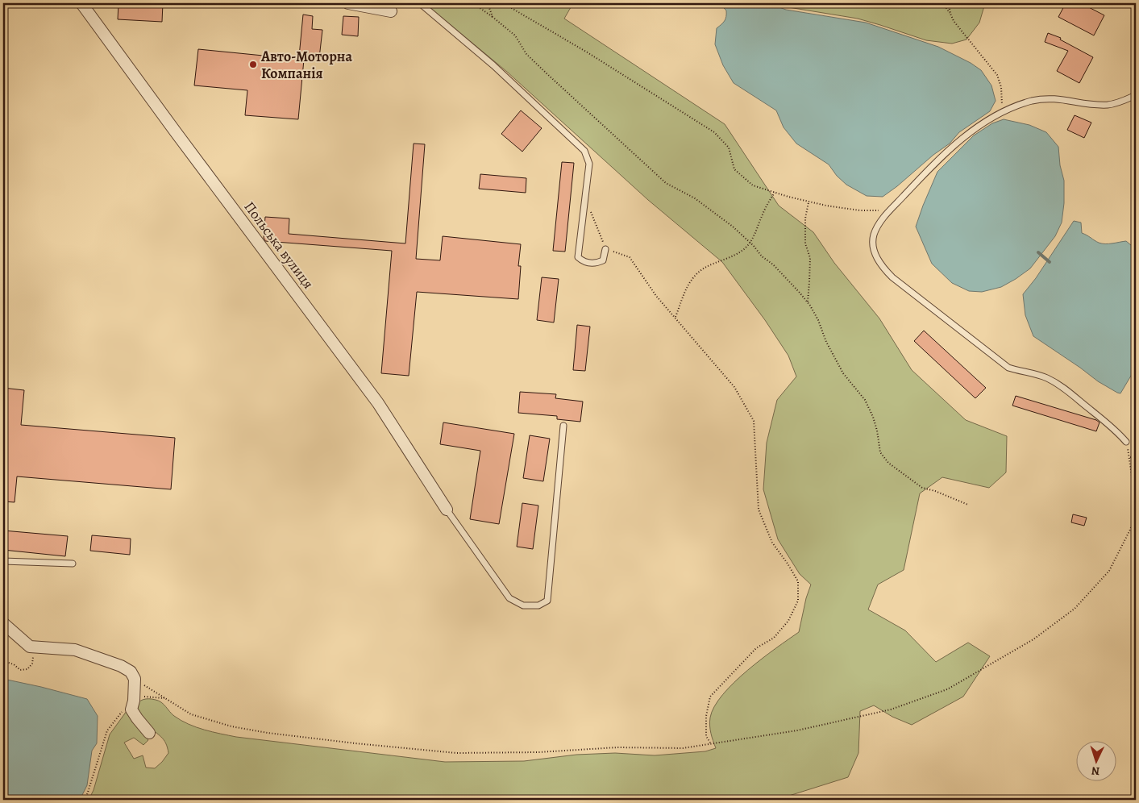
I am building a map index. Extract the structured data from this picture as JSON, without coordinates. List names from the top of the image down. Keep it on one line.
{"streets":{"street":["Польська вулиця"]},"places":["Авто-Моторна Компанія"],"north":"bottom"}
